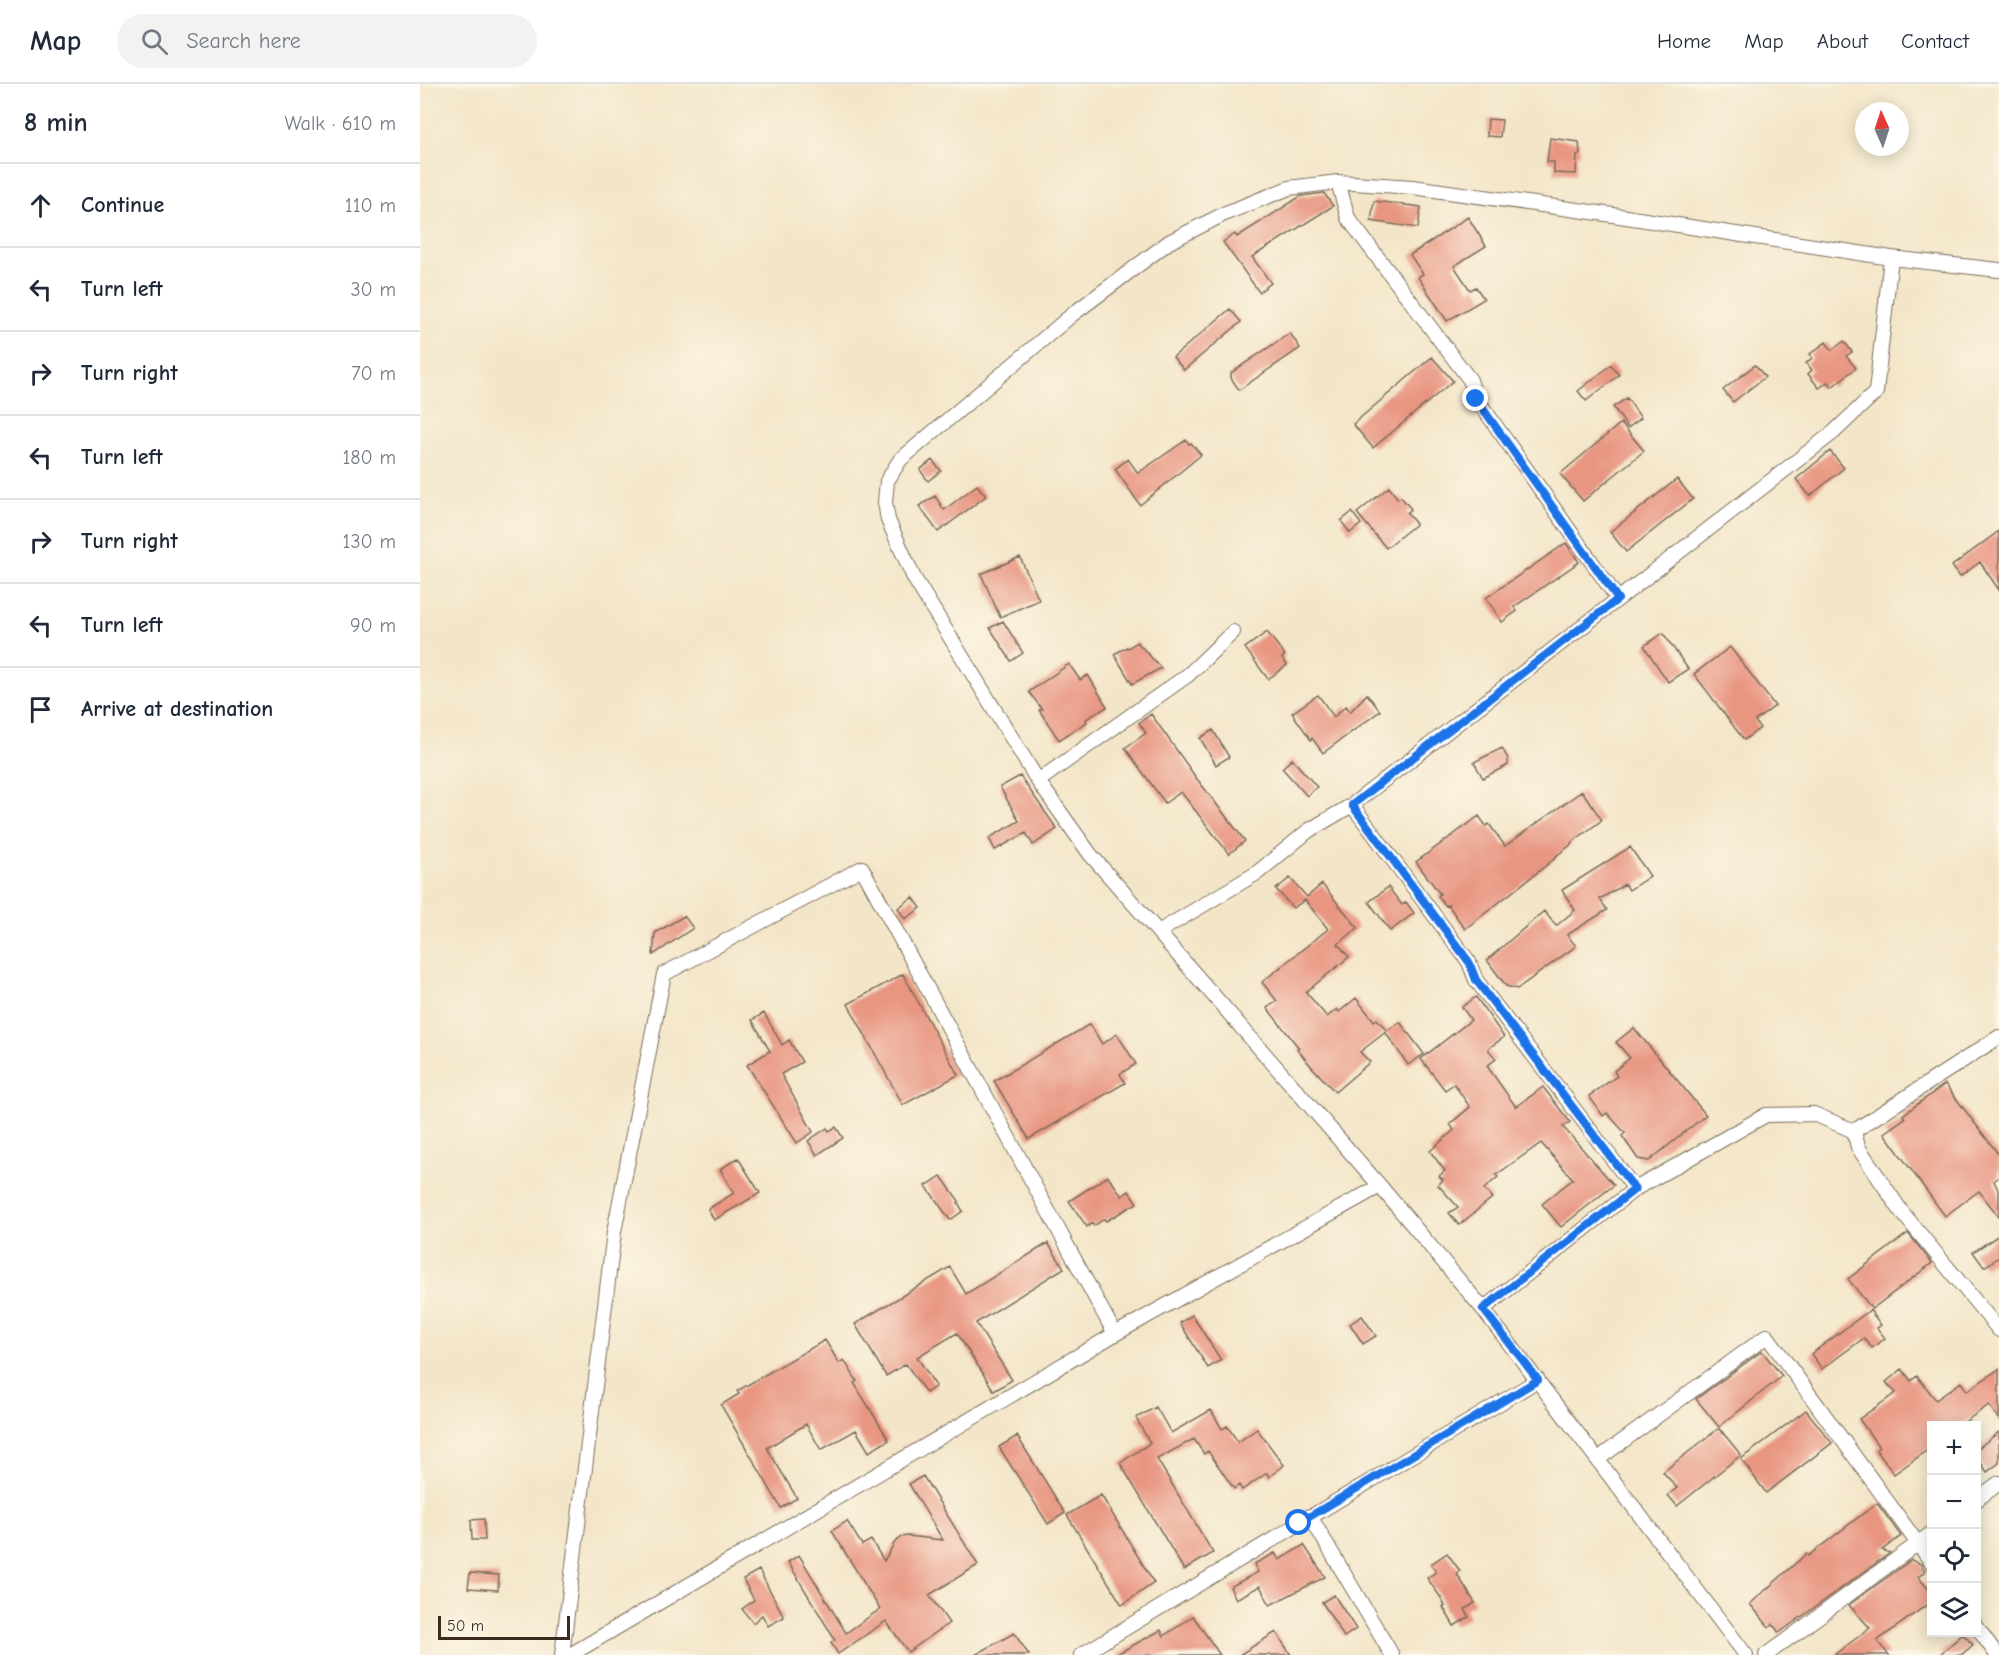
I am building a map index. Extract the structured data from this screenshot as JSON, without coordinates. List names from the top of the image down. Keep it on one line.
{"scale_bar":"50 m","north":"top","page":{"header":"Map","search":"Search here","nav":["Home","Map","About","Contact"],"heading":["8 min","Walk · 610 m"],"list":[["Continue","110 m"],["Turn left","30 m"],["Turn right","70 m"],["Turn left","180 m"],["Turn right","130 m"],["Turn left","90 m"],"Arrive at destination"],"map_buttons":["+","−"],"scale":"50 m"}}
